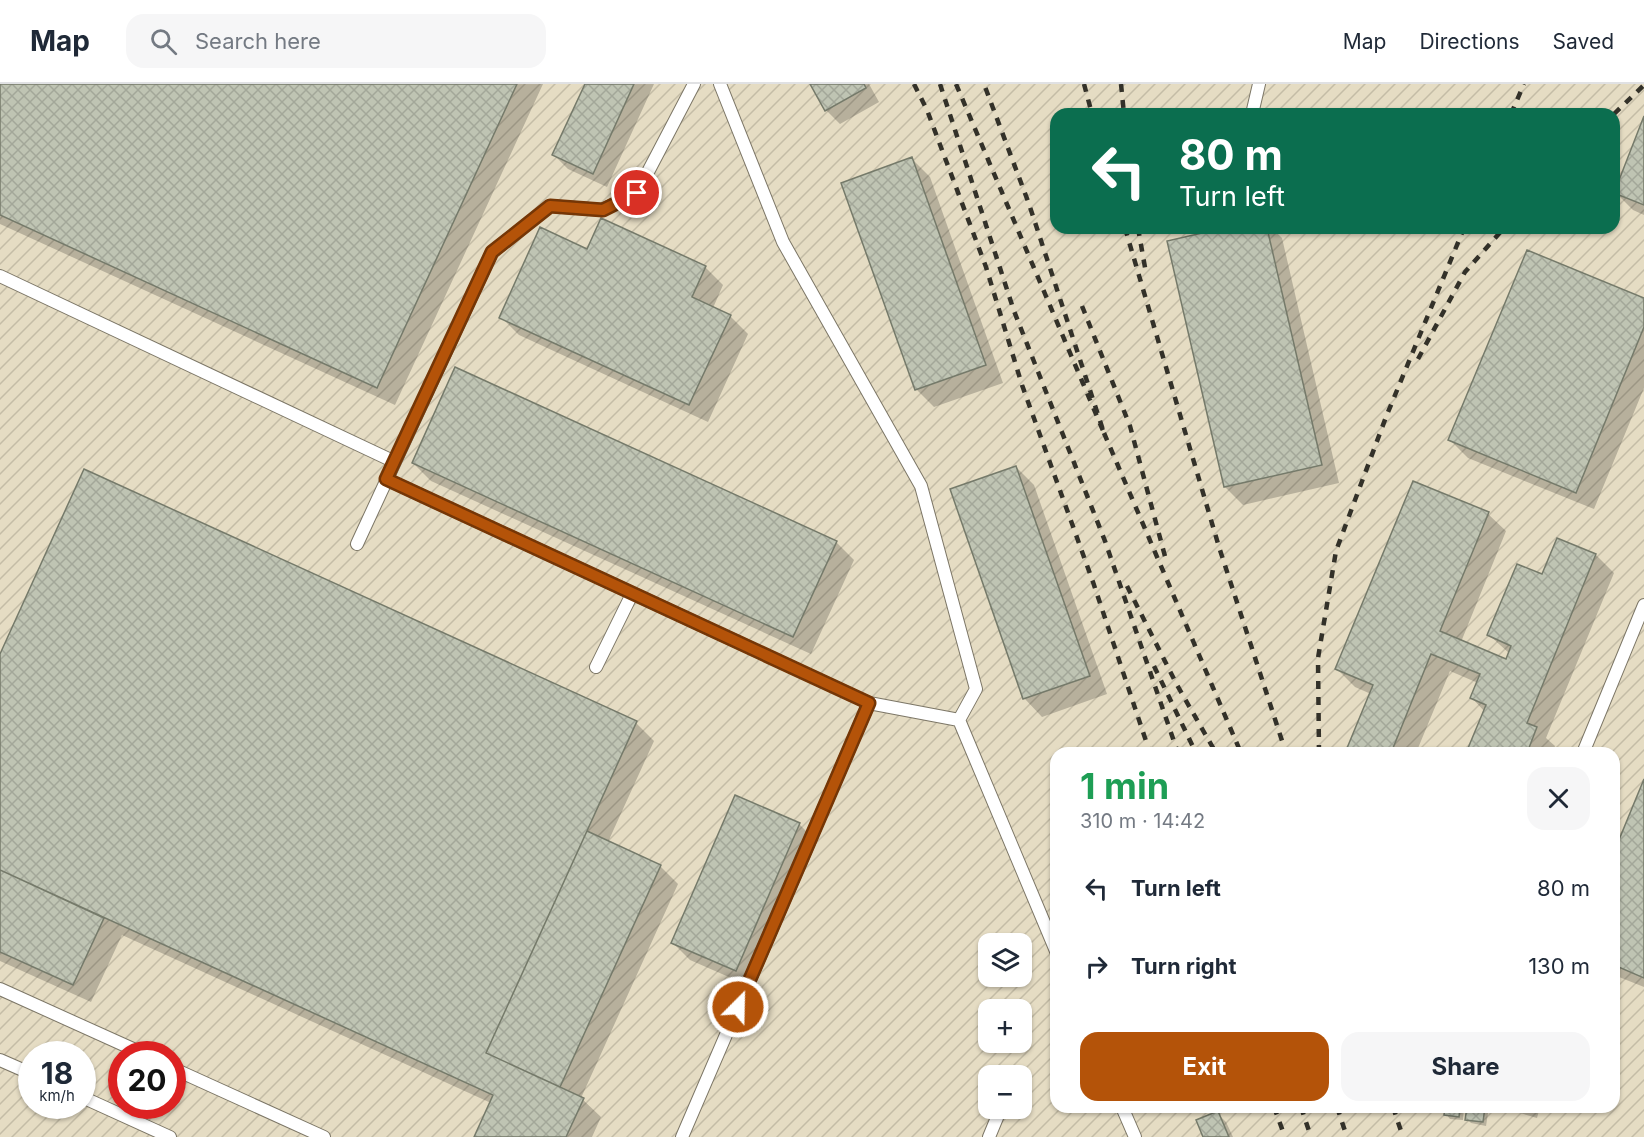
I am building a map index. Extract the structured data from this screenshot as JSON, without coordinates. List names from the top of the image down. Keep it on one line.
{"page":{"header":"Map","search":"Search here","nav":["Map","Directions","Saved"],"turn":["80 m","Turn left"],"heading":["1 min","310 m · 14:42"],"list":[{"name":"Turn left","value":"80 m"},{"name":"Turn right","value":"130 m"}],"map_buttons":["+","−"],"buttons":["Exit","Share"],"speed":"18 km/h","limit":"20"}}
